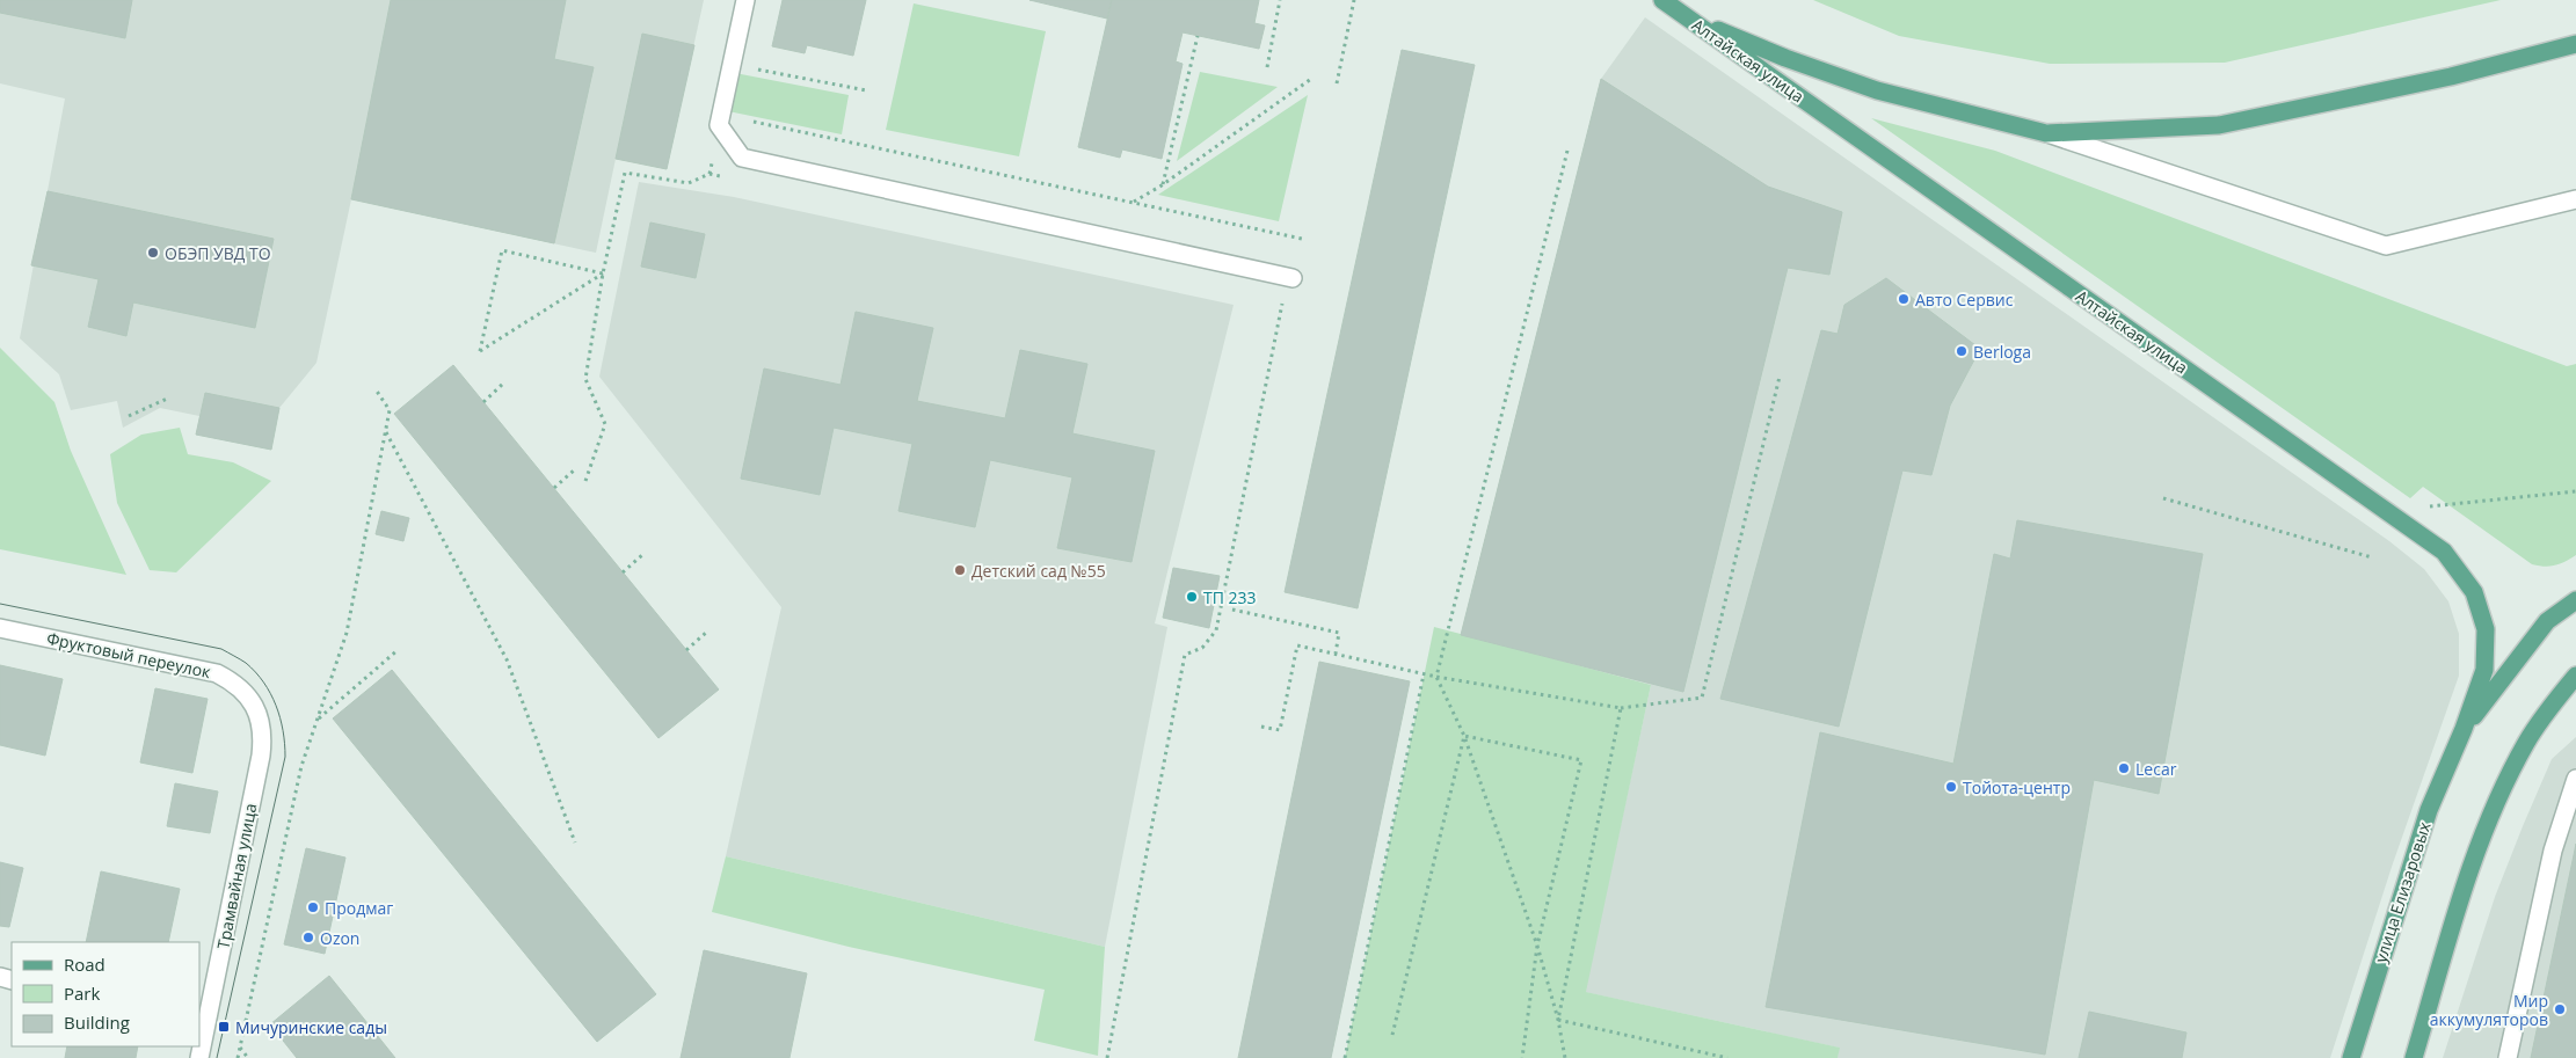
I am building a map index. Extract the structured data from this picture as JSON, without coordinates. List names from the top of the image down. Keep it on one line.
{"streets":{"main road":["Алтайская улица","улица Елизаровых"],"street":["Фруктовый переулок","Трамвайная улица"]},"crossings":[["Алтайская улица","улица Елизаровых"],["Фруктовый переулок","Трамвайная улица"]],"places":{"other":["ОБЭП УВД ТО","Авто Сервис","Berloga","Детский сад №55","ТП 233","Lecar","Тойота-центр","Продмаг","Ozon","Мир аккумуляторов"],"transit":["Мичуринские сады"]},"legend":["Road","Park","Building"]}
